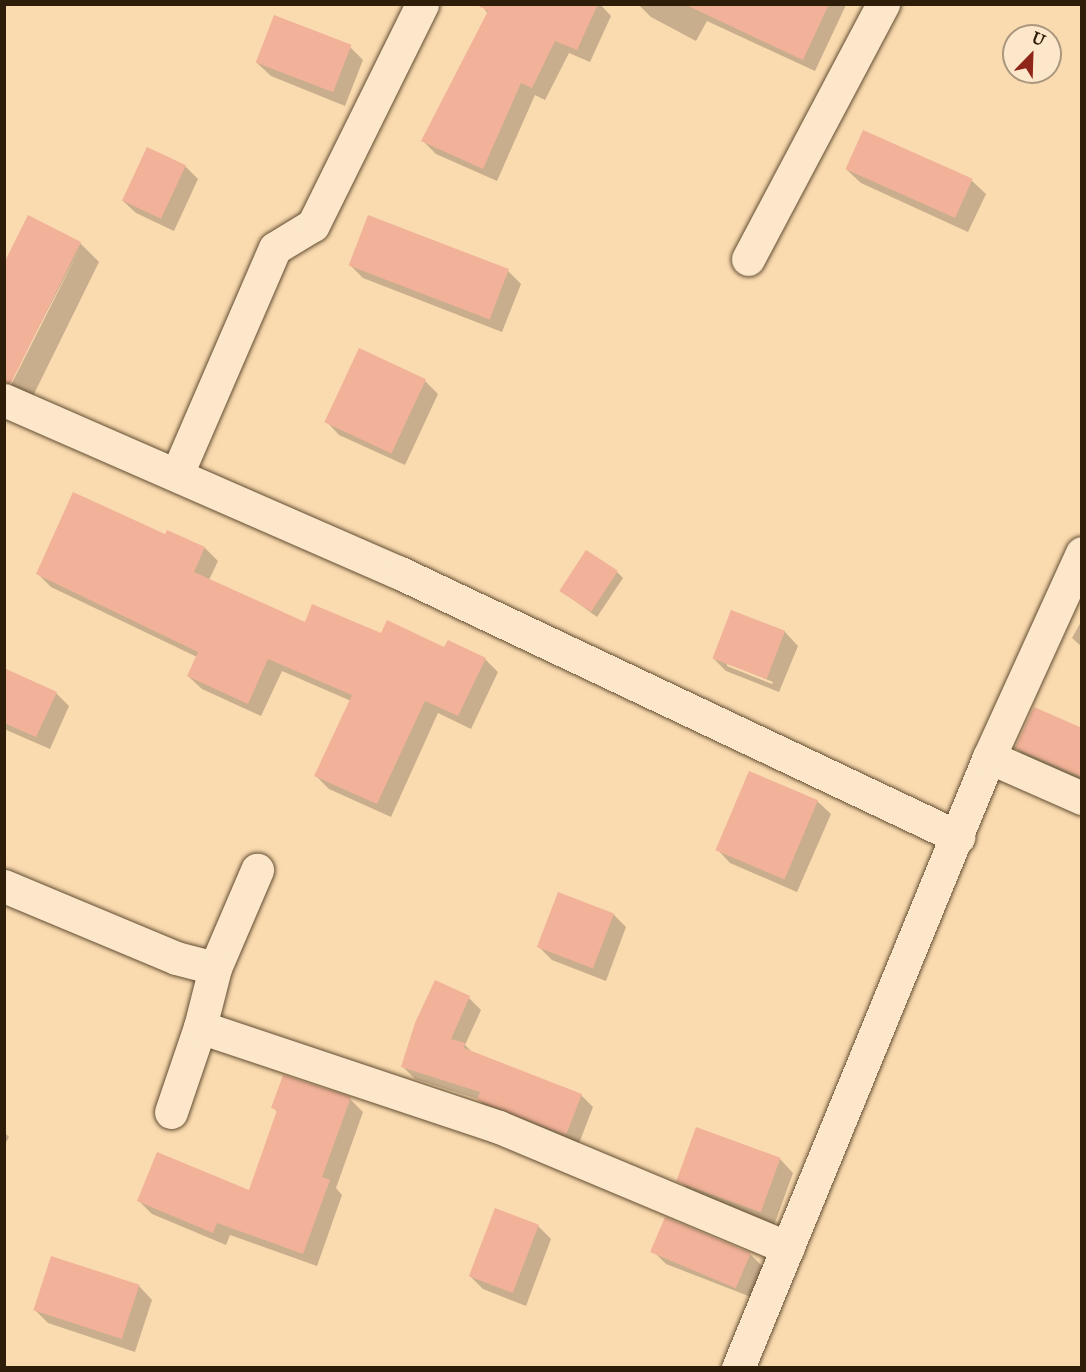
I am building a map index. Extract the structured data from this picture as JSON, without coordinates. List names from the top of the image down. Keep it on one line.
{"north":"top right"}
